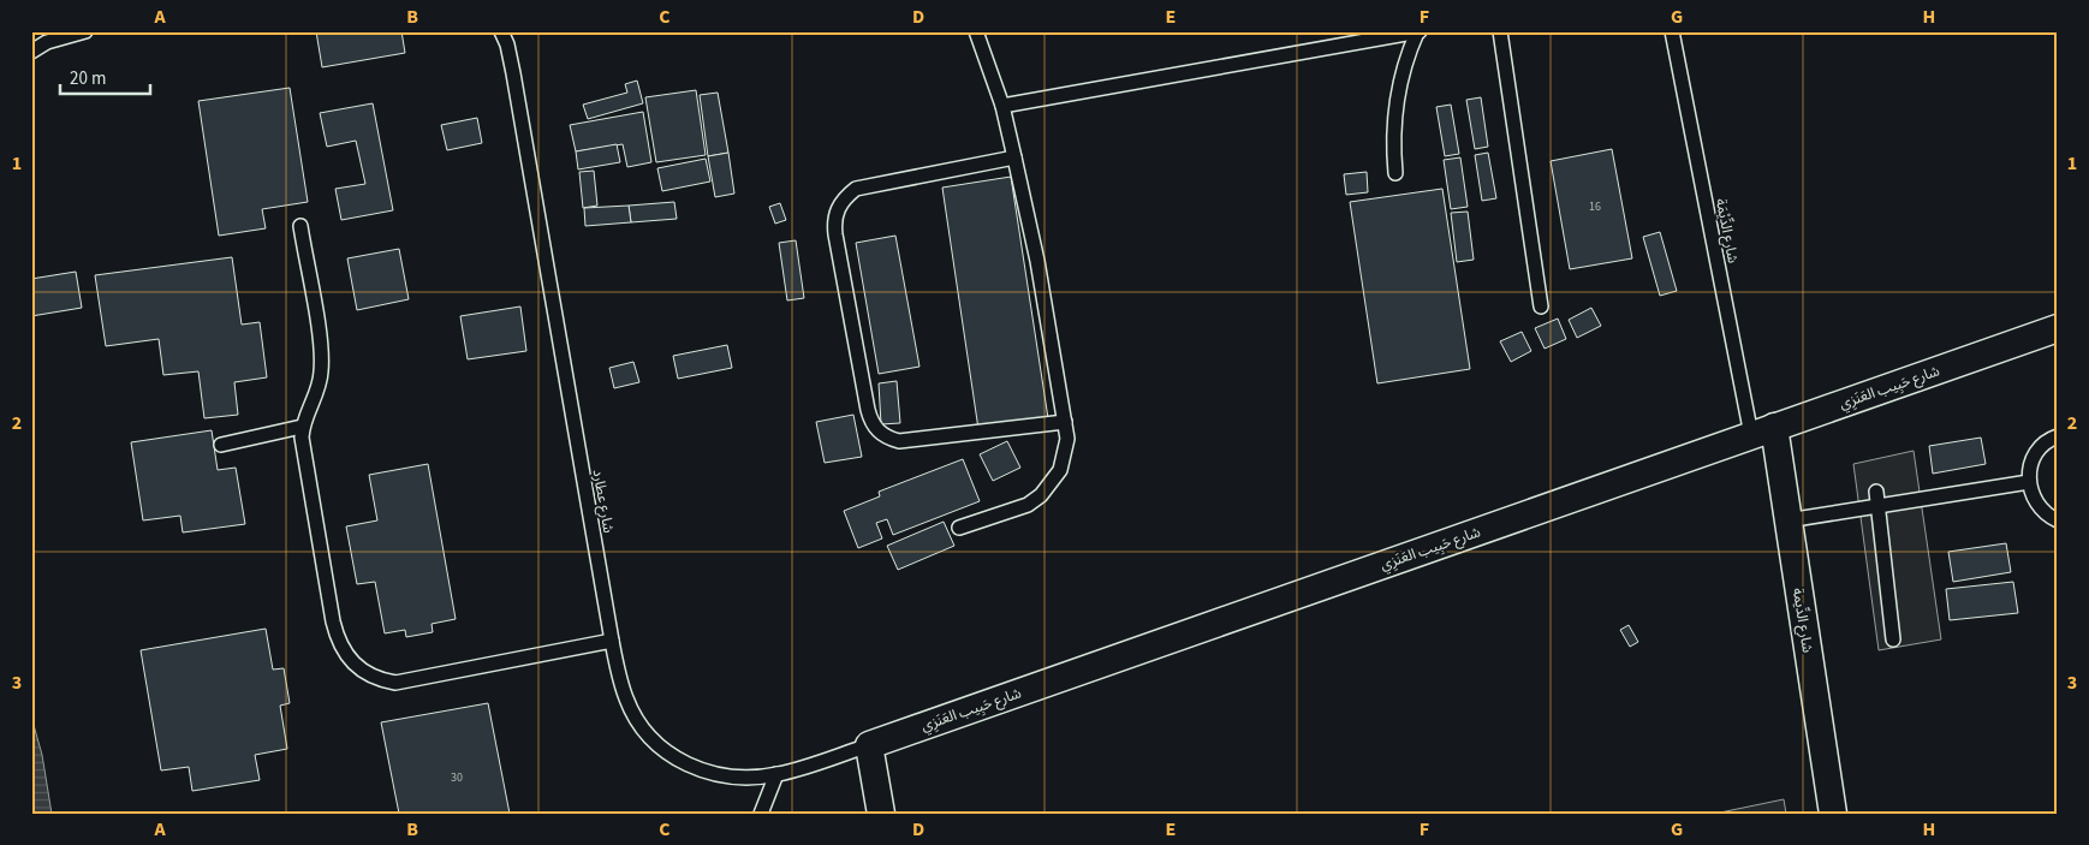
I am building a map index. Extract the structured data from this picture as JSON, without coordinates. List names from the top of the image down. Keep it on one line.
{"streets":{"street":["شارع حَبِيب العَنَزِي","شارع الدِّيمة"],"lane":["شارع الدِّيْمَة","شارع عطارد"]},"crossings":[["شارع الدِّيْمَة","شارع حَبِيب العَنَزِي"],["شارع الدِّيْمَة","شارع الدِّيمة"],["شارع حَبِيب العَنَزِي","شارع عطارد"],["شارع حَبِيب العَنَزِي","شارع الدِّيمة"]],"house_numbers":["16","30"],"scale_bar":"20 m","grid":{"columns":["A","B","C","D","E","F","G","H"],"rows":["1","2","3"]}}
